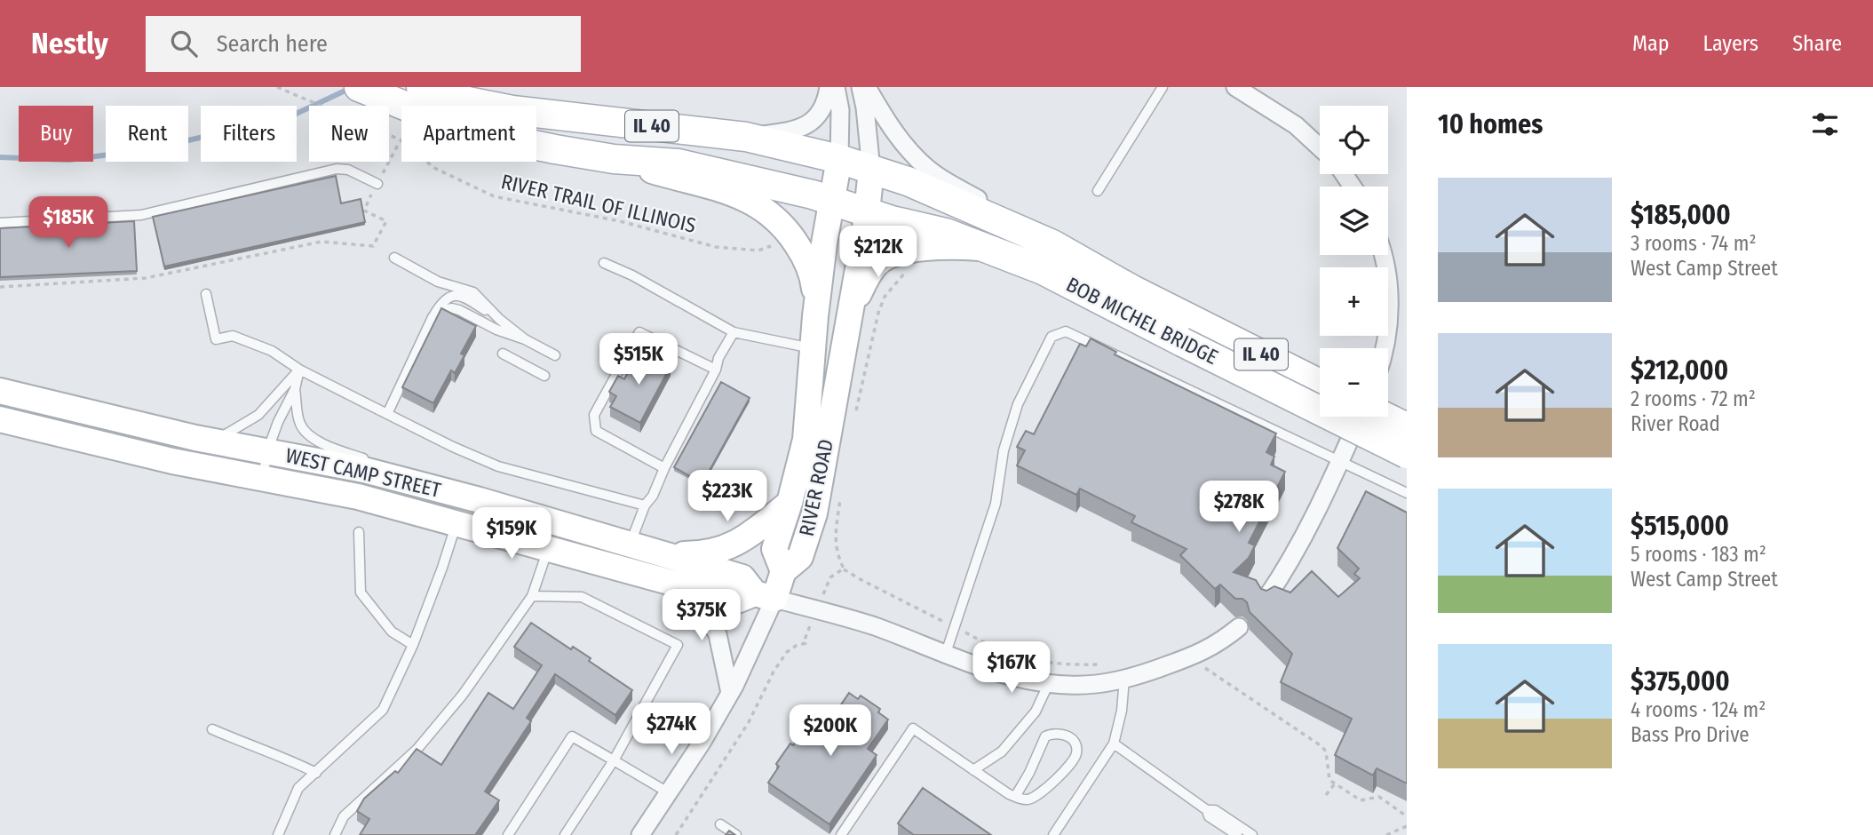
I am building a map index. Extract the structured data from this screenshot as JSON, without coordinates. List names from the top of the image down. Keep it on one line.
{"streets":{"main road":["IL 40","BOB MICHEL BRIDGE","WEST CAMP STREET","RIVER ROAD"],"path":["RIVER TRAIL OF ILLINOIS"]},"crossings":[["IL 40","BOB MICHEL BRIDGE"],["IL 40","RIVER ROAD"],["BOB MICHEL BRIDGE","RIVER ROAD"]],"page":{"header":"Nestly","search":"Search here","nav":["Map","Layers","Share"],"heading":"10 homes","map_buttons":["+","−"],"chip":["Buy","Rent","Filters","New","Apartment"],"list":[{"name":"$185,000","note":"3 rooms · 74 m² · West Camp Street"},{"name":"$212,000","note":"2 rooms · 72 m² · River Road"},{"name":"$515,000","note":"5 rooms · 183 m² · West Camp Street"},{"name":"$375,000","note":"4 rooms · 124 m² · Bass Pro Drive"}],"price":["$185K","$212K","$515K","$223K","$278K","$159K","$375K","$167K","$274K","$200K"]}}
